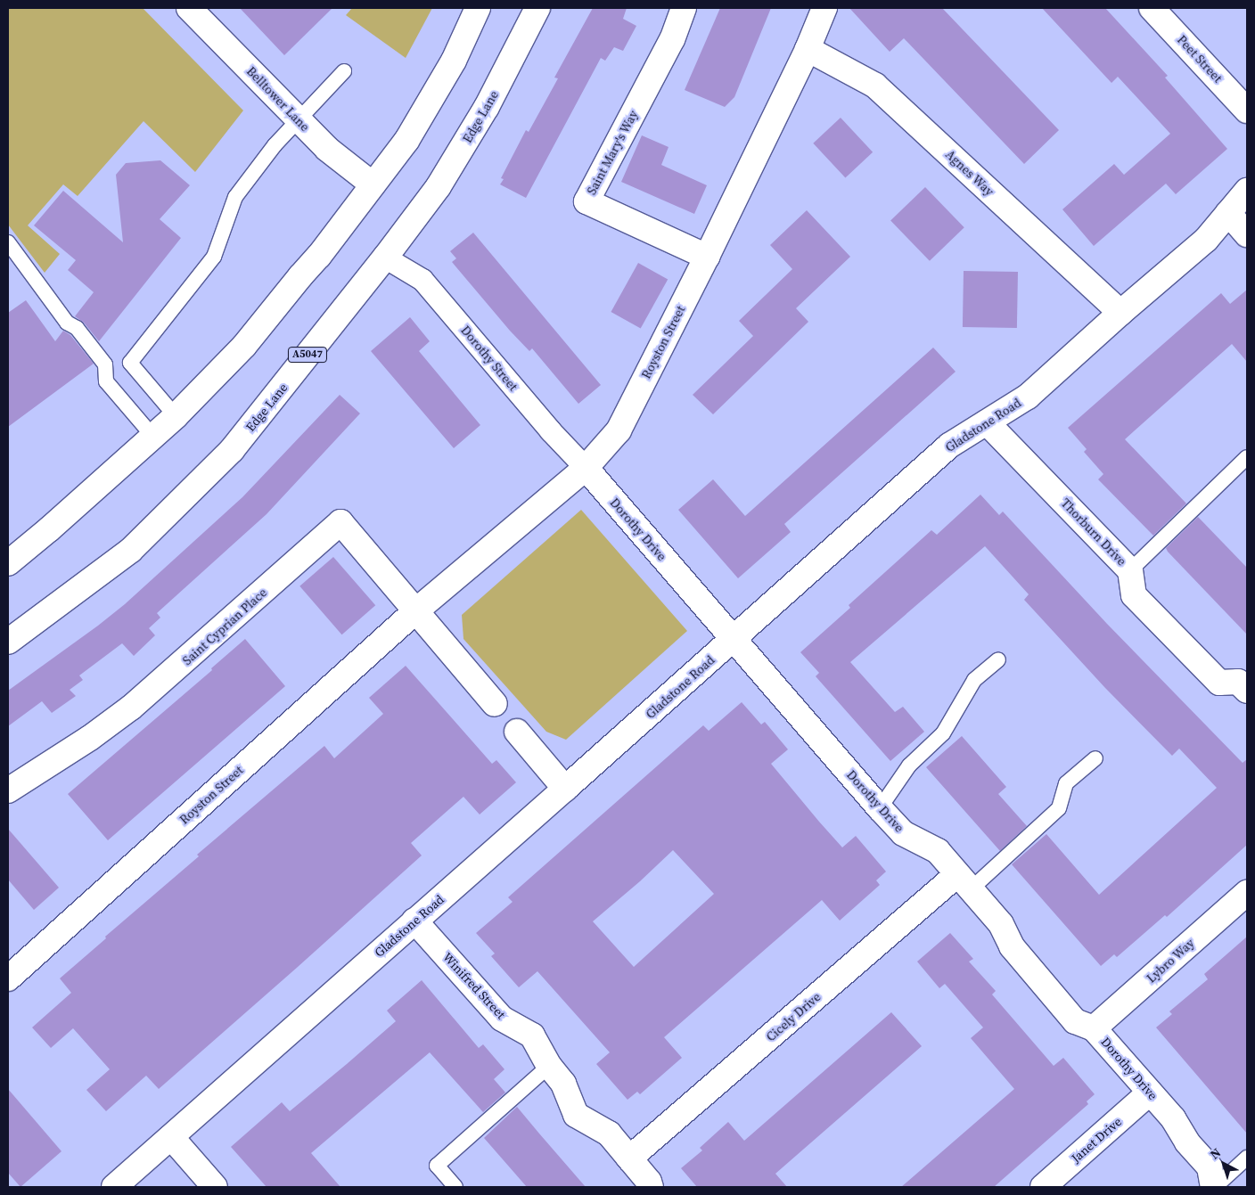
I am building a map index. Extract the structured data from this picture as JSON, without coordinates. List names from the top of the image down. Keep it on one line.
{"streets":{"main road":["Peet Street","Belltower Lane","Edge Lane","Saint Mary's Way","Agnes Way","Royston Street","A5047","Gladstone Road","Dorothy Drive","Thorburn Drive","Saint Cyprian Place","Lybro Way","Winifred Street","Cicely Drive","Janet Drive"],"street":["Dorothy Street"]},"crossings":[["Edge Lane","Dorothy Street"],["Saint Mary's Way","Royston Street"],["Agnes Way","Royston Street"],["Agnes Way","Gladstone Road"],["Royston Street","Dorothy Street"],["Royston Street","Dorothy Drive"],["Royston Street","Saint Cyprian Place"],["Dorothy Street","Dorothy Drive"],["Gladstone Road","Dorothy Drive"],["Gladstone Road","Thorburn Drive"],["Gladstone Road","Winifred Street"],["Dorothy Drive","Lybro Way"],["Dorothy Drive","Cicely Drive"],["Dorothy Drive","Janet Drive"],["Winifred Street","Cicely Drive"]],"north":"top left"}
